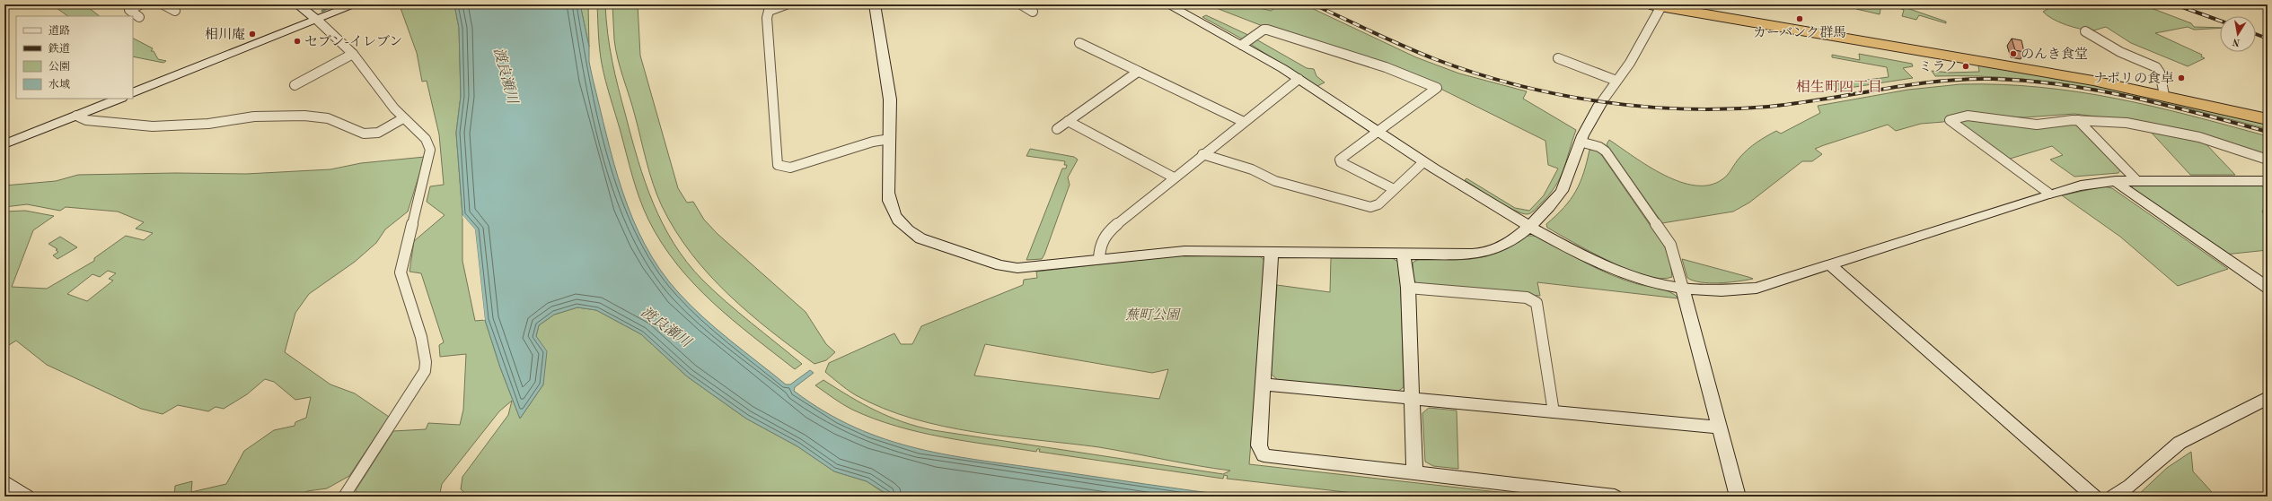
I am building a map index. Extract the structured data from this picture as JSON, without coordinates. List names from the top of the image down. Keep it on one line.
{"districts":["相生町四丁目"],"water":["渡良瀬川"],"parks":["蕪町公園"],"places":["カーバンク群馬","相川庵","セブン-イレブン","のんき食堂","ミラノ","ナポリの食卓"],"legend":["道路","鉄道","公園","水域"],"north":"bottom"}
